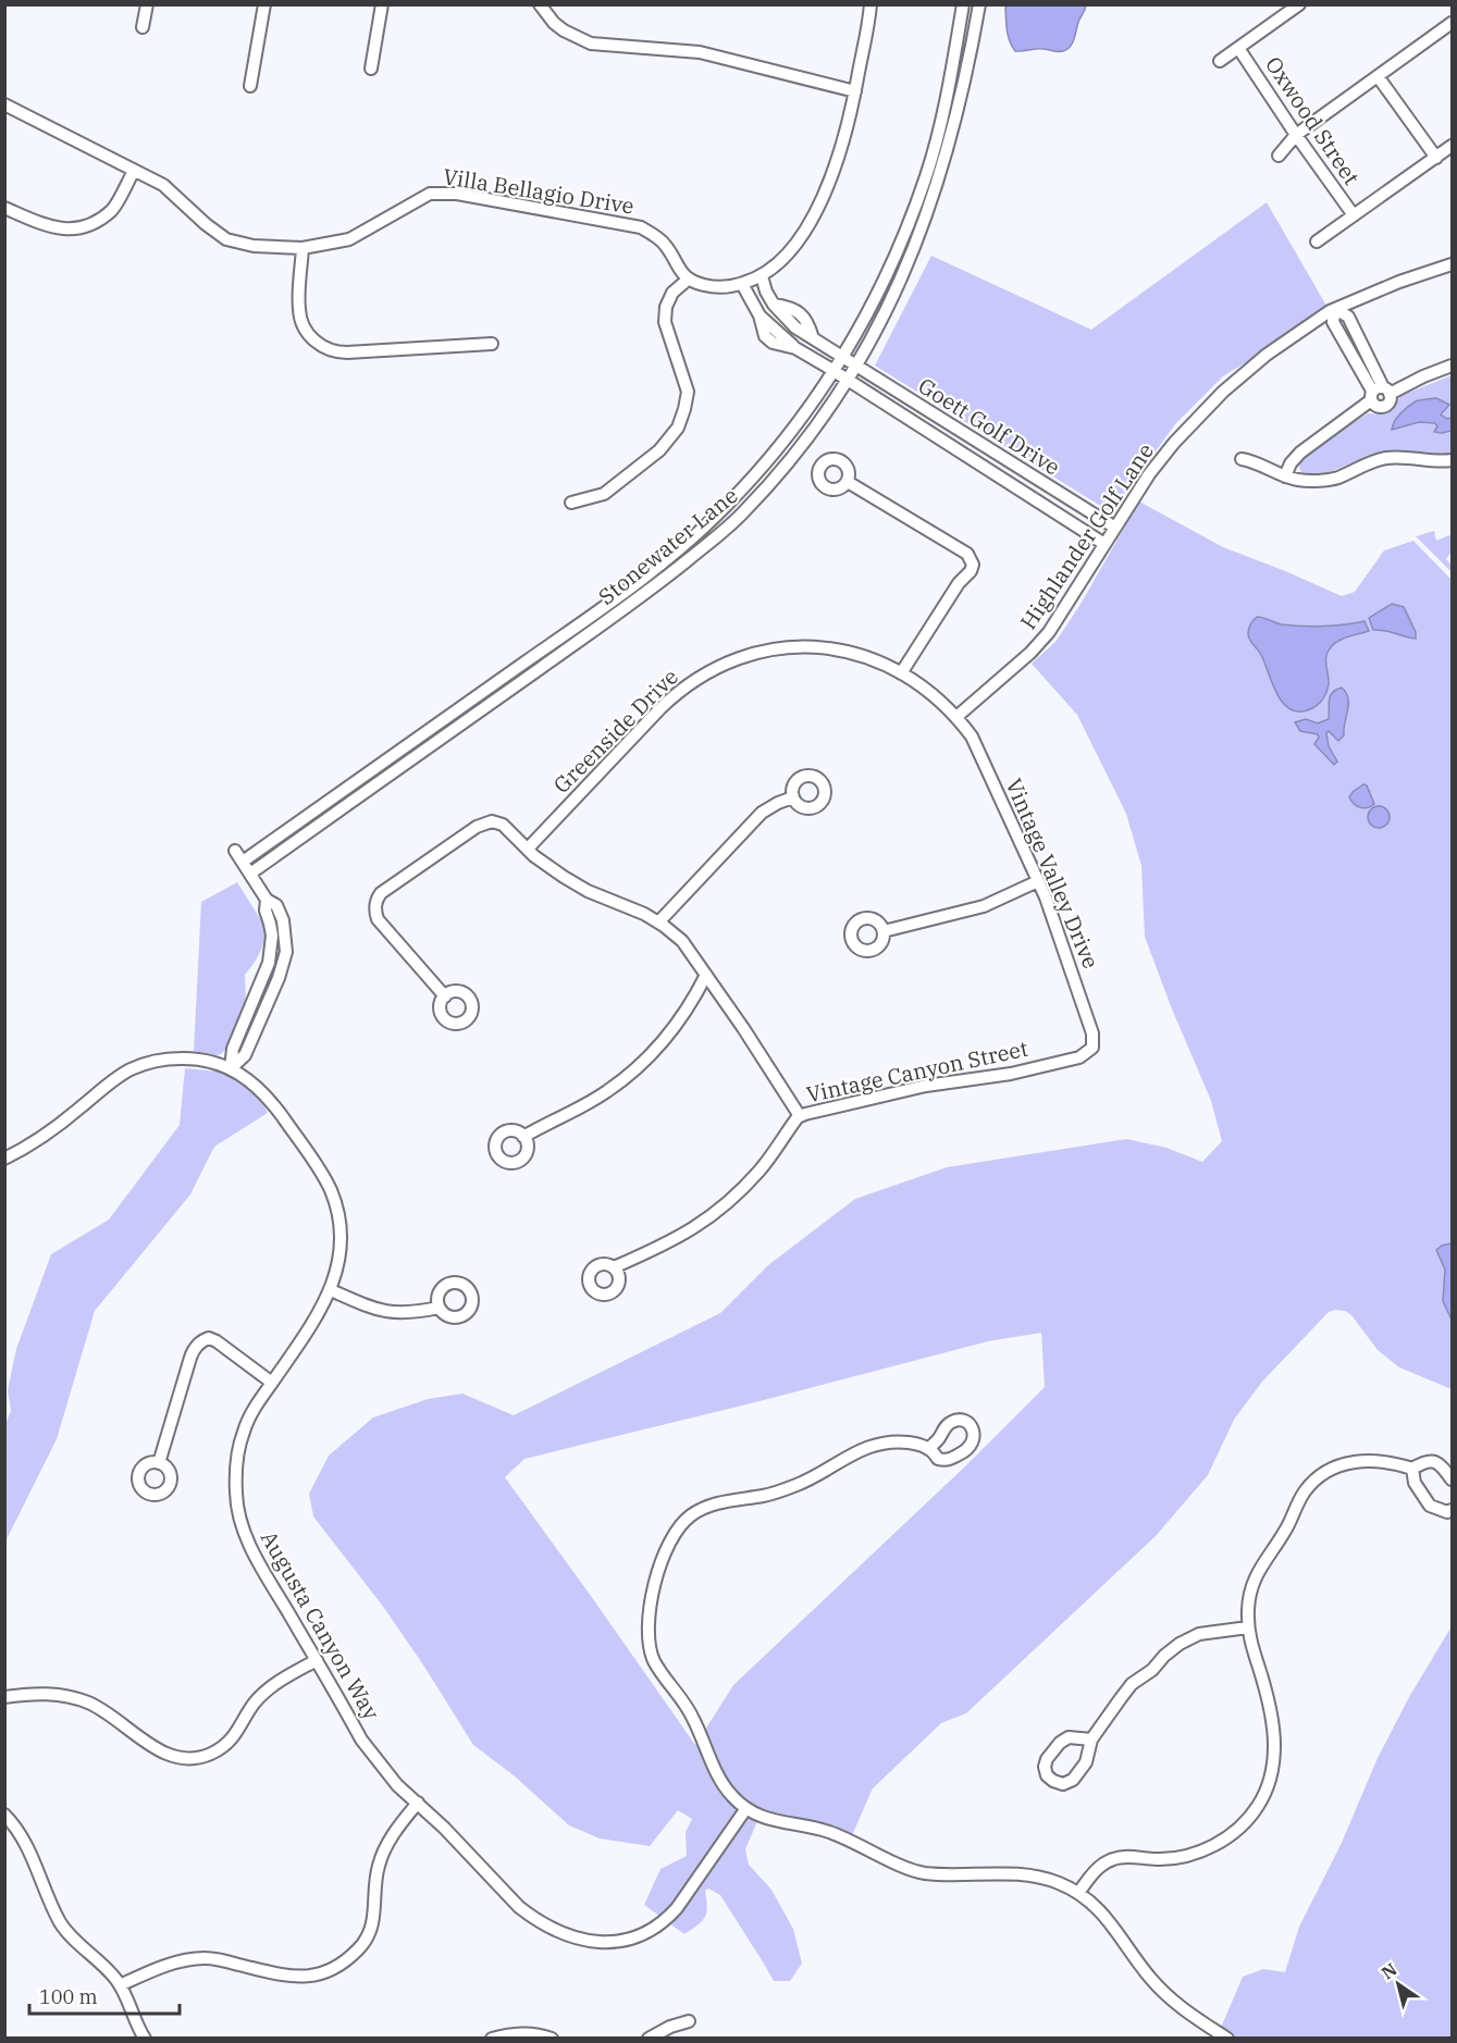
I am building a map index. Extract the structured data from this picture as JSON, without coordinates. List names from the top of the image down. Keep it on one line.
{"streets":{"street":["Oxwood Street","Villa Bellagio Drive","Goett Golf Drive","Highlander Golf Lane","Stonewater Lane","Greenside Drive","Vintage Valley Drive","Vintage Canyon Street","Augusta Canyon Way"]},"crossings":[["Goett Golf Drive","Highlander Golf Lane"],["Goett Golf Drive","Stonewater Lane"],["Highlander Golf Lane","Greenside Drive"],["Highlander Golf Lane","Vintage Valley Drive"],["Greenside Drive","Vintage Valley Drive"],["Vintage Valley Drive","Vintage Canyon Street"]],"scale_bar":"100 m","north":"top left"}
